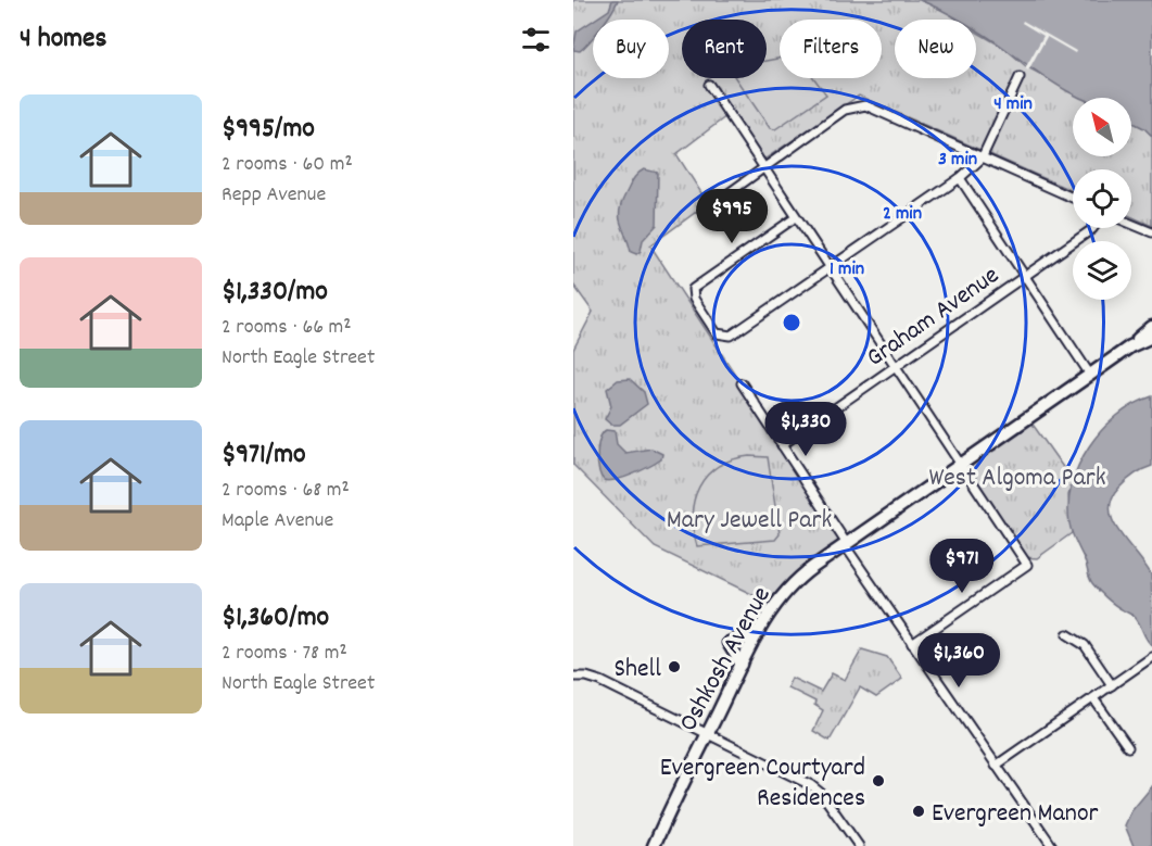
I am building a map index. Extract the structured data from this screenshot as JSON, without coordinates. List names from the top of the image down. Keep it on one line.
{"streets":{"main road":["Oshkosh Avenue"],"street":["Graham Avenue"]},"parks":["West Algoma Park","Mary Jewell Park"],"places":["Shell","Evergreen Courtyard Residences","Evergreen Manor"],"north":"top left","page":{"heading":"4 homes","chip":["Buy","Rent","Filters","New"],"list":[{"name":"$995/mo","note":"2 rooms · 60 m² · Repp Avenue"},{"name":"$1,330/mo","note":"2 rooms · 66 m² · North Eagle Street"},{"name":"$971/mo","note":"2 rooms · 68 m² · Maple Avenue"},{"name":"$1,360/mo","note":"2 rooms · 78 m² · North Eagle Street"}],"price":["$995","$1,330","$971","$1,360"]},"rings":["4 min","3 min","2 min","1 min"]}
